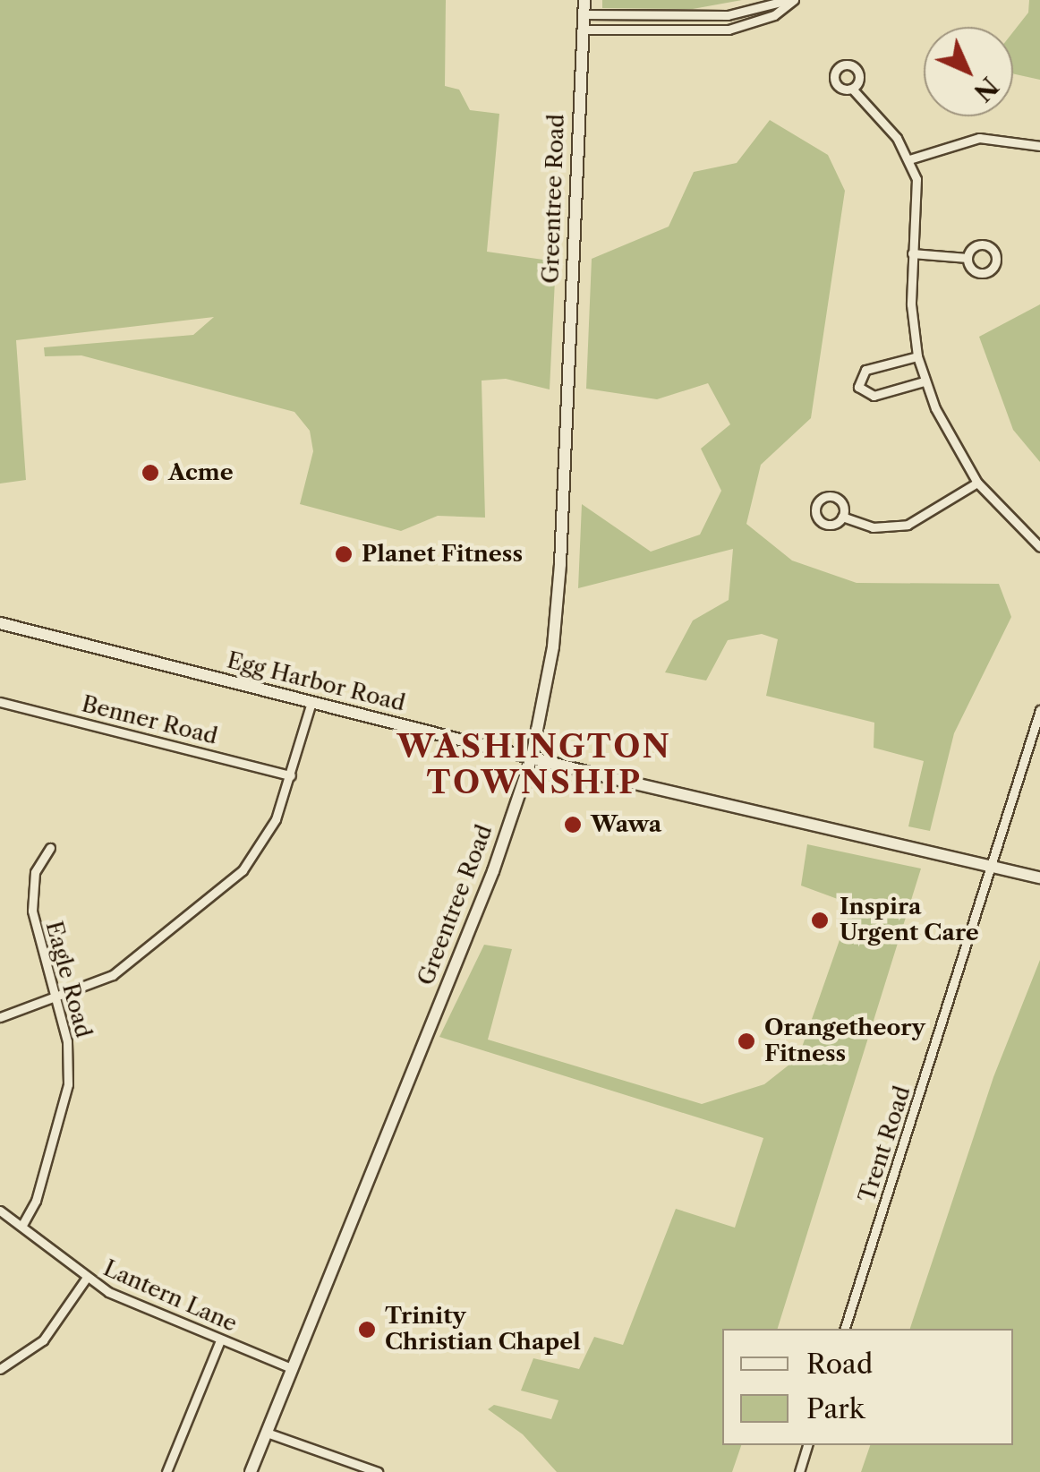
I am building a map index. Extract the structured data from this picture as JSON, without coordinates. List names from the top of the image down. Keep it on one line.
{"streets":{"street":["Greentree Road","Egg Harbor Road","Benner Road","Eagle Road","Trent Road","Lantern Lane"]},"crossings":[["Greentree Road","Egg Harbor Road"],["Greentree Road","Lantern Lane"],["Egg Harbor Road","Trent Road"],["Eagle Road","Lantern Lane"]],"districts":["WASHINGTON TOWNSHIP"],"places":["Acme","Planet Fitness","Wawa","Inspira Urgent Care","Orangetheory Fitness","Trinity Christian Chapel"],"legend":["Road","Park"],"north":"bottom right"}
